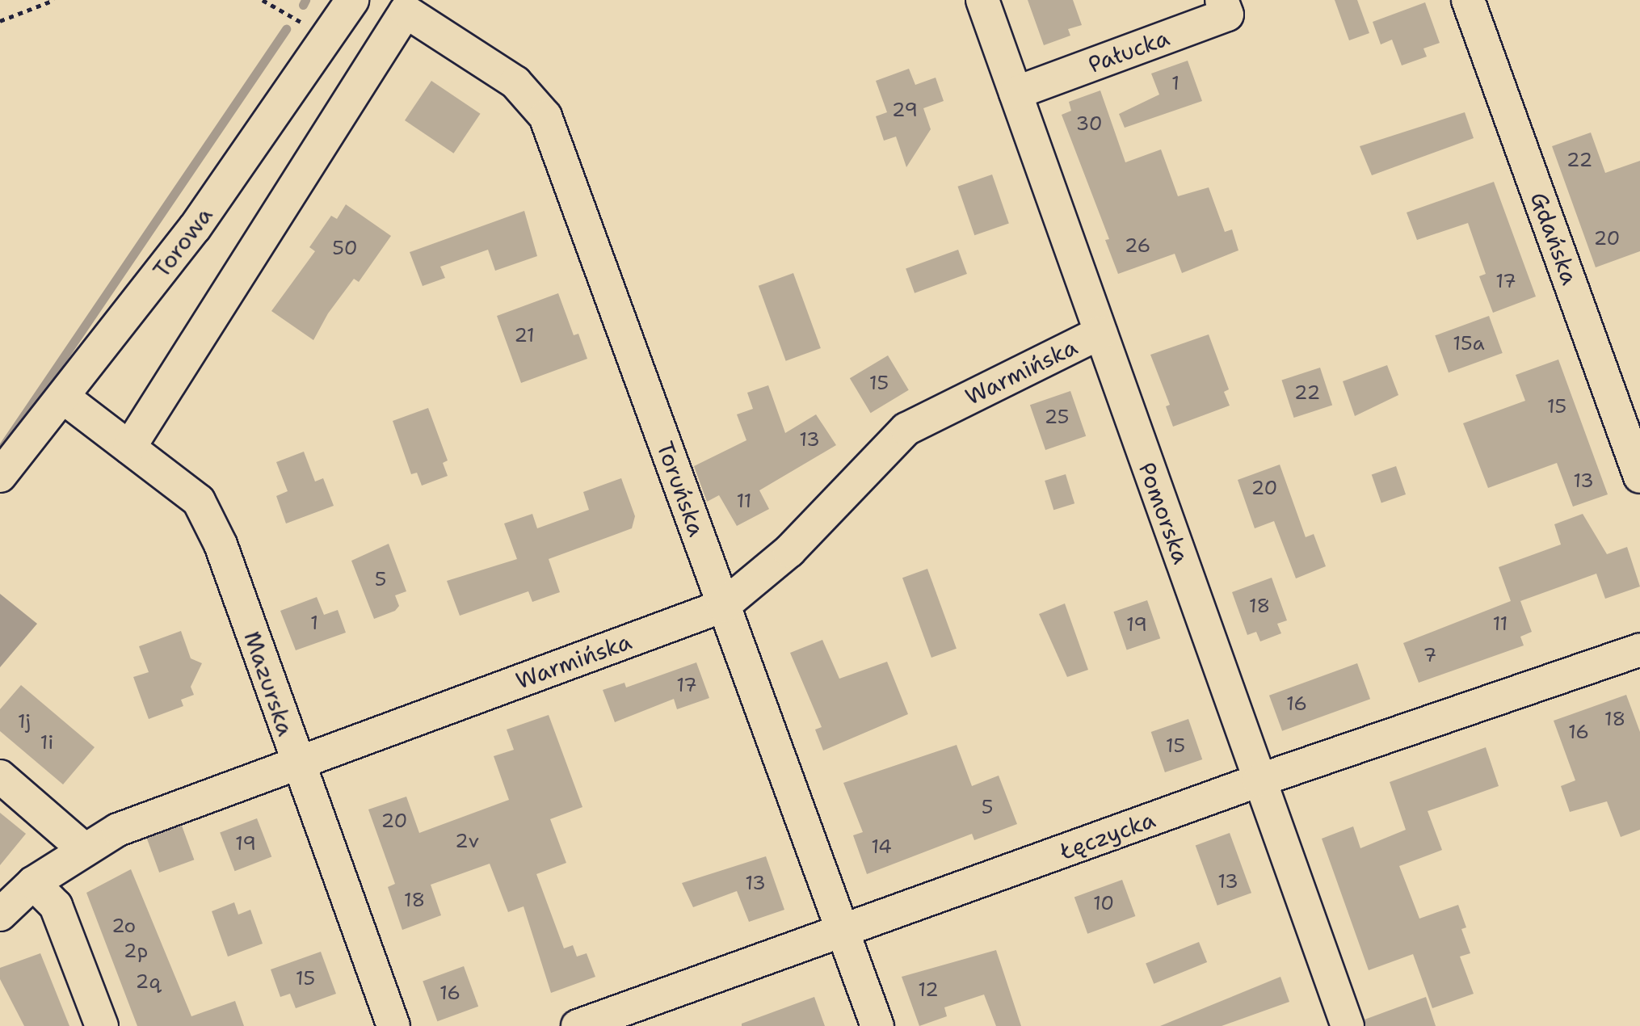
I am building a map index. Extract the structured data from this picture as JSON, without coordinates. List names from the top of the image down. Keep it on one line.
{"streets":{"street":["Pałucka","Gdańska","Torowa","Warmińska","Toruńska","Pomorska","Mazurska","Łęczycka"]},"crossings":[["Pałucka","Pomorska"],["Torowa","Mazurska"],["Warmińska","Toruńska"],["Warmińska","Pomorska"],["Warmińska","Mazurska"],["Toruńska","Mazurska"],["Toruńska","Łęczycka"],["Pomorska","Łęczycka"]],"house_numbers":["1","29","30","22","20","26","50","17","21","15a","15","22","15","25","13","13","20","11","5","18","1","11","19","7","17","16","18","1j","16","1i","15","5","20","2v","19","14","13","13","18","10","2o","2p","15","2q","12","16"]}
